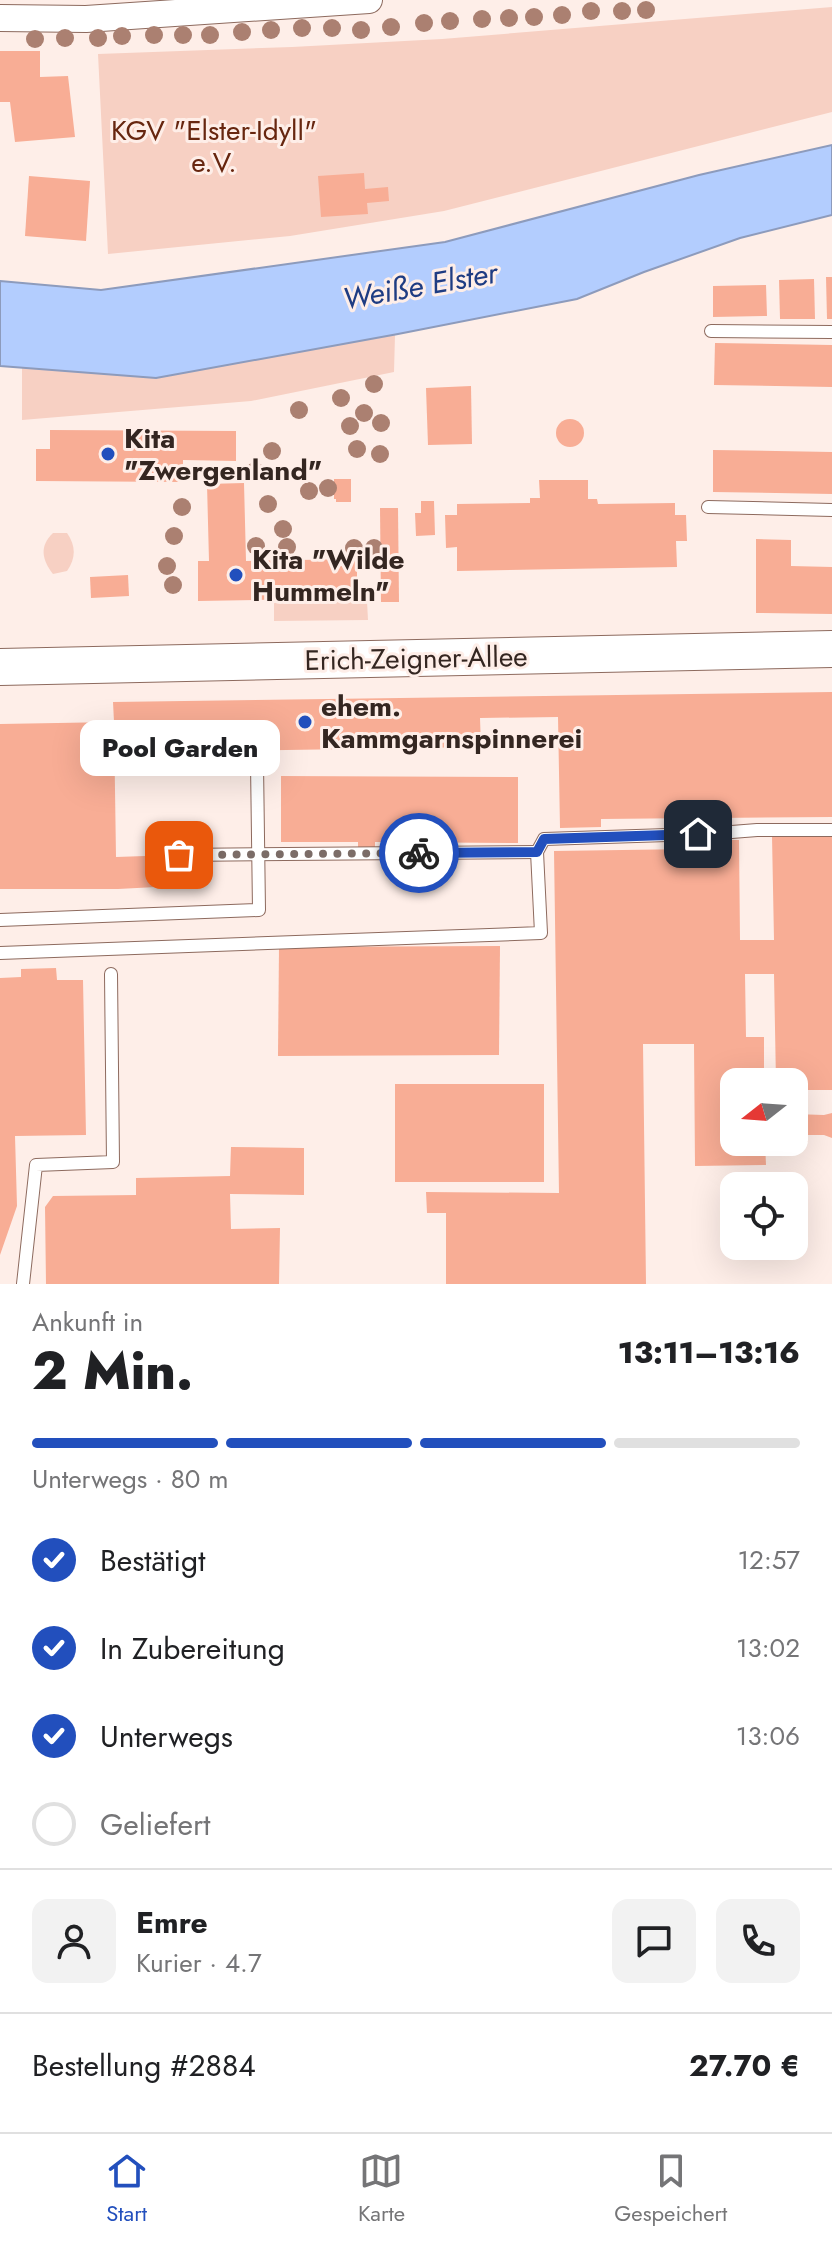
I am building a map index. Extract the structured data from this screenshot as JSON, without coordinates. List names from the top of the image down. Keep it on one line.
{"streets":{"street":["Erich-Zeigner-Allee"]},"water":["Weiße Elster"],"parks":["KGV \"Elster-Idyll\" e.V."],"places":["Kita \"Zwergenland\"","Kita \"Wilde Hummeln\"","ehem. Kammgarnspinnerei","Pool Garden"],"north":"left","page":{"bubble":"Pool Garden","heading":["2 Min.","Ankunft in","13:11–13:16"],"panel":["Emre","Kurier · 4.7","Bestellung #2884","27.70 €"],"bar":"Unterwegs · 80 m","list":[["Bestätigt","12:57"],["In Zubereitung","13:02"],["Unterwegs","13:06"],"Geliefert"],"tabs":["Start","Karte","Gespeichert"]}}
